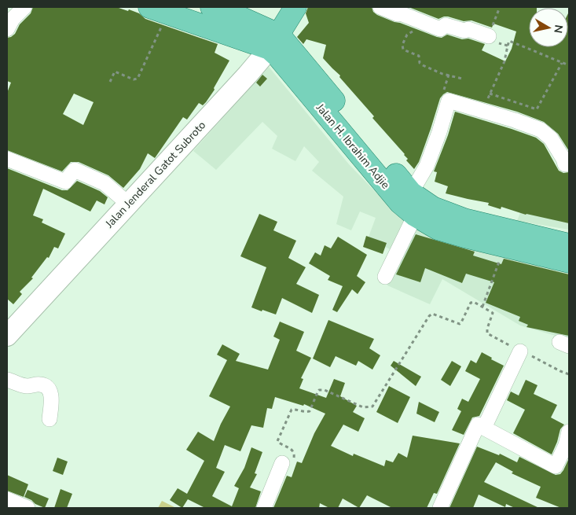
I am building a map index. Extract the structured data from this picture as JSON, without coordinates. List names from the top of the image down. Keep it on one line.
{"streets":{"main road":["Jalan H. Ibrahim Adjie","Jalan Jenderal Gatot Subroto"]},"crossings":[["Jalan H. Ibrahim Adjie","Jalan Jenderal Gatot Subroto"]],"north":"right"}
